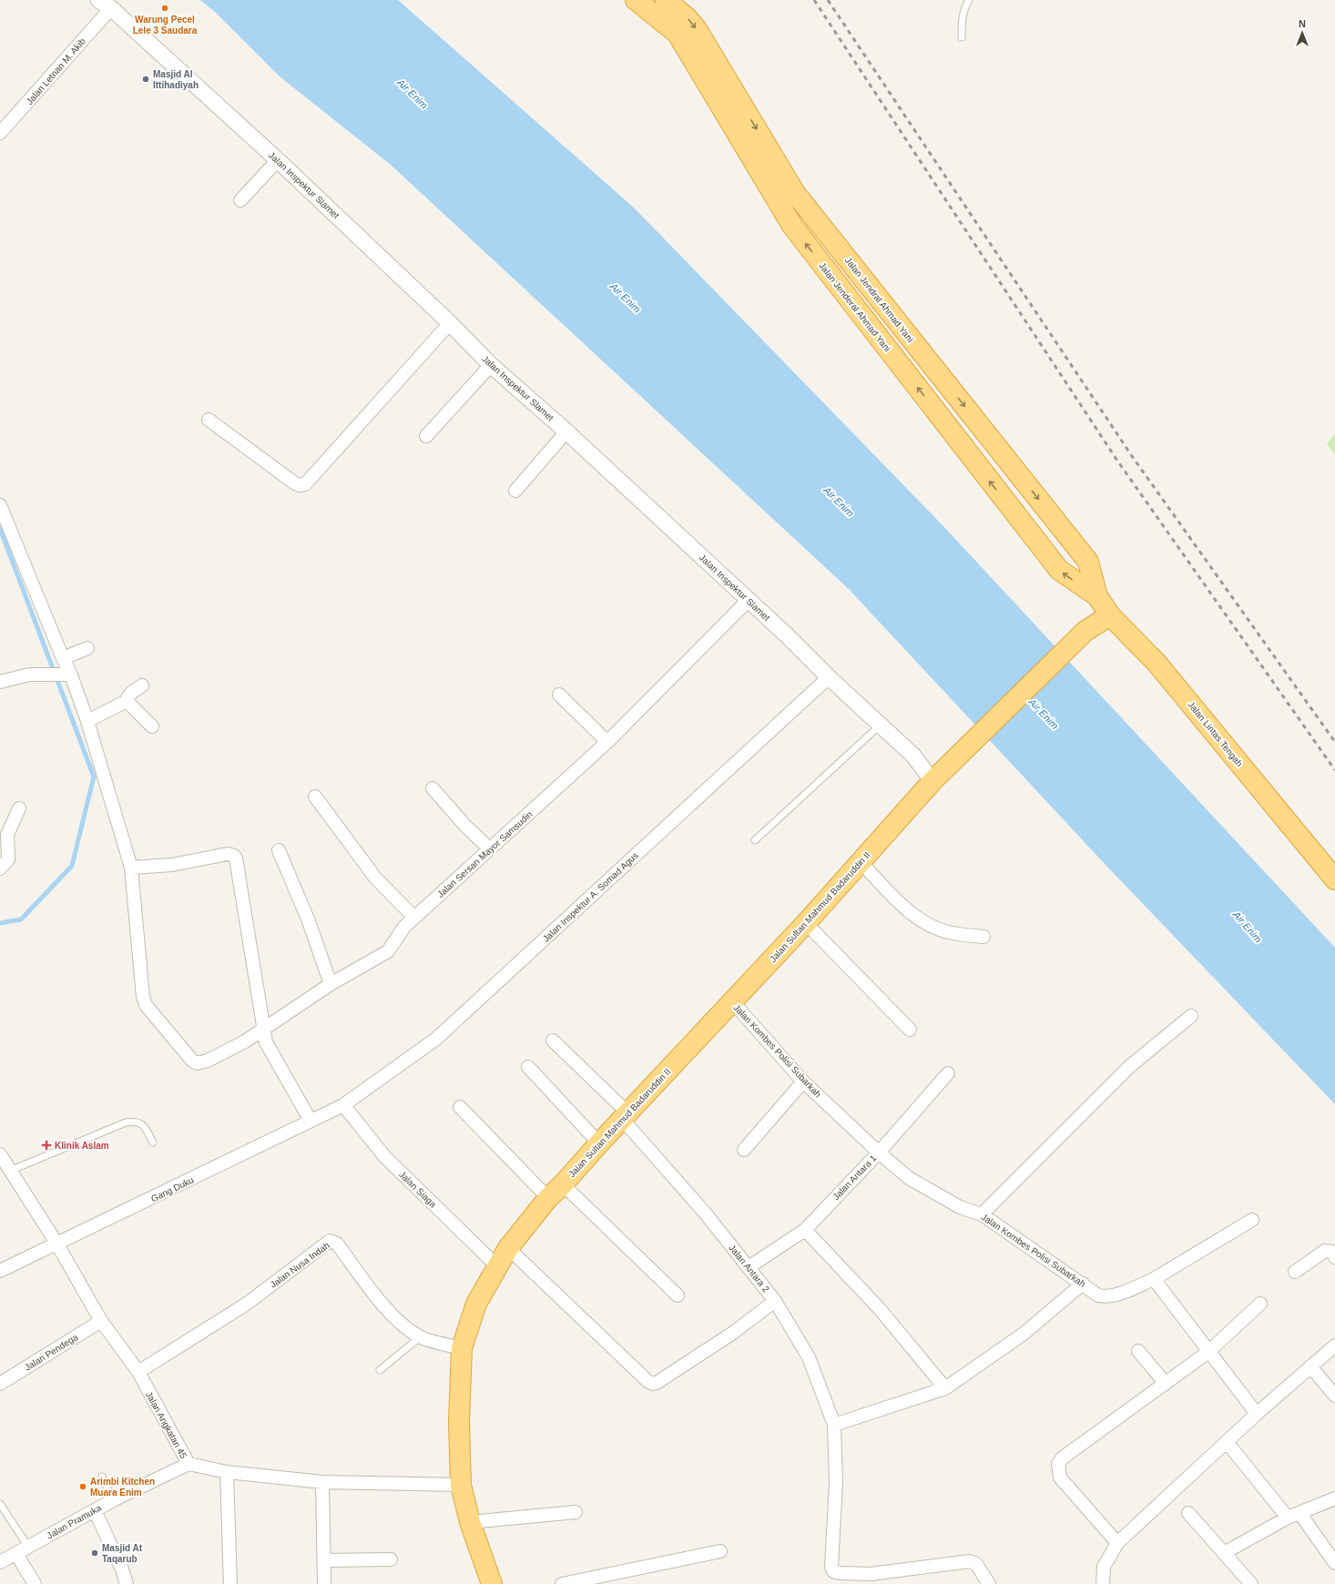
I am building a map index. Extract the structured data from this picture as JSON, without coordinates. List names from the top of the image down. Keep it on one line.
{"streets":{"highway":["Jalan Jendral Ahmad Yani","Jalan Jenderal Ahmad Yani","Jalan Lintas Tengah","Jalan Sultan Mahmud Badaruddin II"],"street":["Jalan Letnan M. Akib","Jalan Inspektur Slamet","Jalan Sersan Mayor Samsudin","Jalan Inspektur A. Somad Agus","Jalan Kombes Polisi Subarkah","Jalan Antara 1","Gang Duku","Jalan Siaga","Jalan Nusa Indah","Jalan Antara 2","Jalan Pendega","Jalan Angkatan 45","Jalan Pramuka"]},"crossings":[["Jalan Letnan M. Akib","Jalan Inspektur Slamet"],["Jalan Inspektur Slamet","Jalan Sersan Mayor Samsudin"],["Jalan Inspektur Slamet","Jalan Inspektur A. Somad Agus"],["Jalan Inspektur Slamet","Jalan Sultan Mahmud Badaruddin II"],["Jalan Jendral Ahmad Yani","Jalan Jenderal Ahmad Yani"],["Jalan Jendral Ahmad Yani","Jalan Lintas Tengah"],["Jalan Jenderal Ahmad Yani","Jalan Lintas Tengah"],["Jalan Lintas Tengah","Jalan Sultan Mahmud Badaruddin II"],["Jalan Inspektur A. Somad Agus","Gang Duku"],["Jalan Inspektur A. Somad Agus","Jalan Siaga"],["Jalan Sultan Mahmud Badaruddin II","Jalan Kombes Polisi Subarkah"],["Jalan Sultan Mahmud Badaruddin II","Jalan Siaga"],["Jalan Sultan Mahmud Badaruddin II","Jalan Nusa Indah"],["Jalan Sultan Mahmud Badaruddin II","Jalan Antara 2"],["Jalan Sultan Mahmud Badaruddin II","Jalan Angkatan 45"],["Jalan Kombes Polisi Subarkah","Jalan Antara 1"],["Jalan Antara 1","Jalan Antara 2"],["Gang Duku","Jalan Siaga"],["Gang Duku","Jalan Angkatan 45"],["Jalan Nusa Indah","Jalan Angkatan 45"],["Jalan Pendega","Jalan Angkatan 45"],["Jalan Angkatan 45","Jalan Pramuka"]],"one_way":["Jalan Jendral Ahmad Yani","Jalan Jenderal Ahmad Yani"],"water":["Air Enim"],"places":{"other":["Warung Pecel Lele 3 Saudara","Masjid Al Ittihadiyah","Arimbi Kitchen Muara Enim","Masjid At Taqarub"],"health":["Klinik Aslam"]},"north":"top"}
